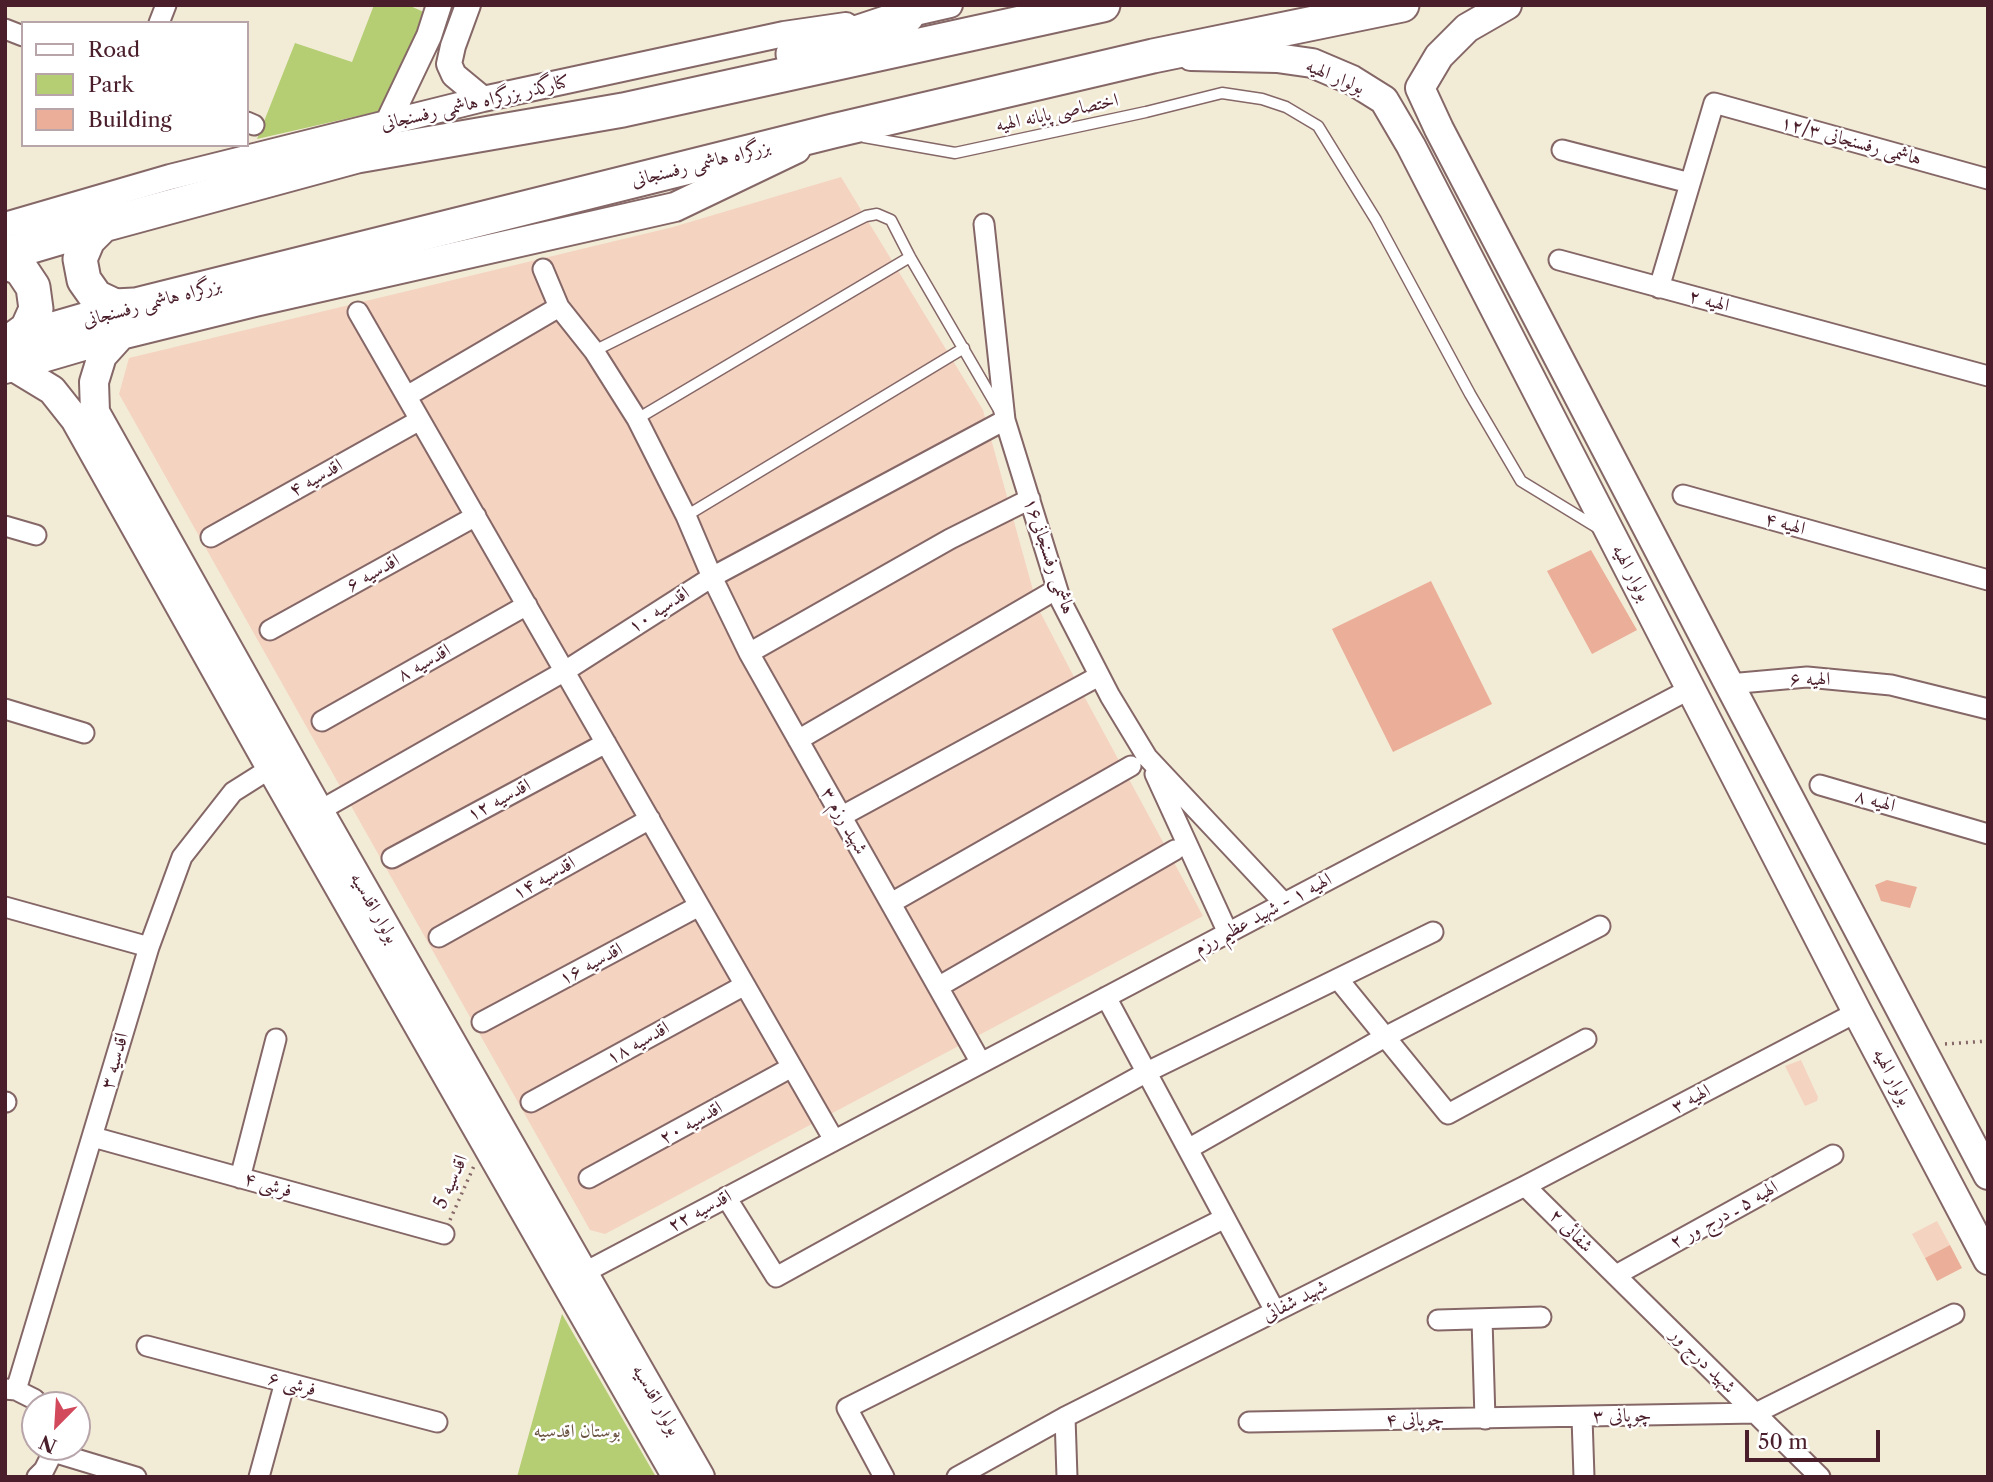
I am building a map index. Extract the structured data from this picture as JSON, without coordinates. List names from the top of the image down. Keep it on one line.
{"streets":{"highway":["بزرگراه هاشمی رفسنجانی"],"main road":["بولوار الهیه","بولوار اقدسیه"],"street":["کنارگذر بزرگراه هاشمی رفسنجانی","هاشمی رفسنجانی ۱۲/۳","الهیه ۲","اقدسیه ۴","الهیه ۴","هاشمی رفسنجانی۱۶","اقدسیه ۶","اقدسیه ۱۰","اقدسیه ۸","الهیه ۶","اقدسیه ۱۲","الهیه ۸","شهید رزم ۳","اقدسیه ۱۴","الهیه ۱ - شهید عظیم رزم","اقدسیه ۱۶","اقدسیه ۱۸","اقدسیه ۳","الهیه ۳","اقدسیه ۲۰","فرشی ۴","اقدسیه ۲۲","الهیه ۵ ـ درج ور ۲","شفائی ۲","شهید شفائی","شهید درج ور","فرشی ۶","چوپانی ۳","چوپانی ۴"],"lane":["اختصاصی پایانه الهیه"],"path":["اقدسیه 5"]},"crossings":[["بولوار الهیه","اختصاصی پایانه الهیه"],["بولوار الهیه","بزرگراه هاشمی رفسنجانی"],["بولوار الهیه","الهیه ۶"],["بولوار الهیه","الهیه ۱ - شهید عظیم رزم"],["بولوار الهیه","الهیه ۳"],["اختصاصی پایانه الهیه","بزرگراه هاشمی رفسنجانی"],["بزرگراه هاشمی رفسنجانی","بولوار اقدسیه"],["هاشمی رفسنجانی۱۶","اقدسیه ۱۰"],["هاشمی رفسنجانی۱۶","الهیه ۱ - شهید عظیم رزم"],["اقدسیه ۱۰","شهید رزم ۳"],["اقدسیه ۱۰","بولوار اقدسیه"],["شهید رزم ۳","الهیه ۱ - شهید عظیم رزم"],["بولوار اقدسیه","اقدسیه ۳"],["بولوار اقدسیه","اقدسیه 5"],["بولوار اقدسیه","اقدسیه ۲۲"],["الهیه ۱ - شهید عظیم رزم","اقدسیه ۲۲"],["اقدسیه ۳","فرشی ۴"],["الهیه ۳","شفائی ۲"],["الهیه ۳","شهید شفائی"],["اقدسیه 5","فرشی ۴"],["الهیه ۵ ـ درج ور ۲","شفائی ۲"],["الهیه ۵ ـ درج ور ۲","شهید درج ور"],["شفائی ۲","شهید شفائی"],["شفائی ۲","شهید درج ور"],["شهید درج ور","چوپانی ۳"],["چوپانی ۳","چوپانی ۴"]],"parks":["بوستان اقدسیه"],"legend":["Road","Park","Building"],"scale_bar":"50 m","north":"bottom left"}
